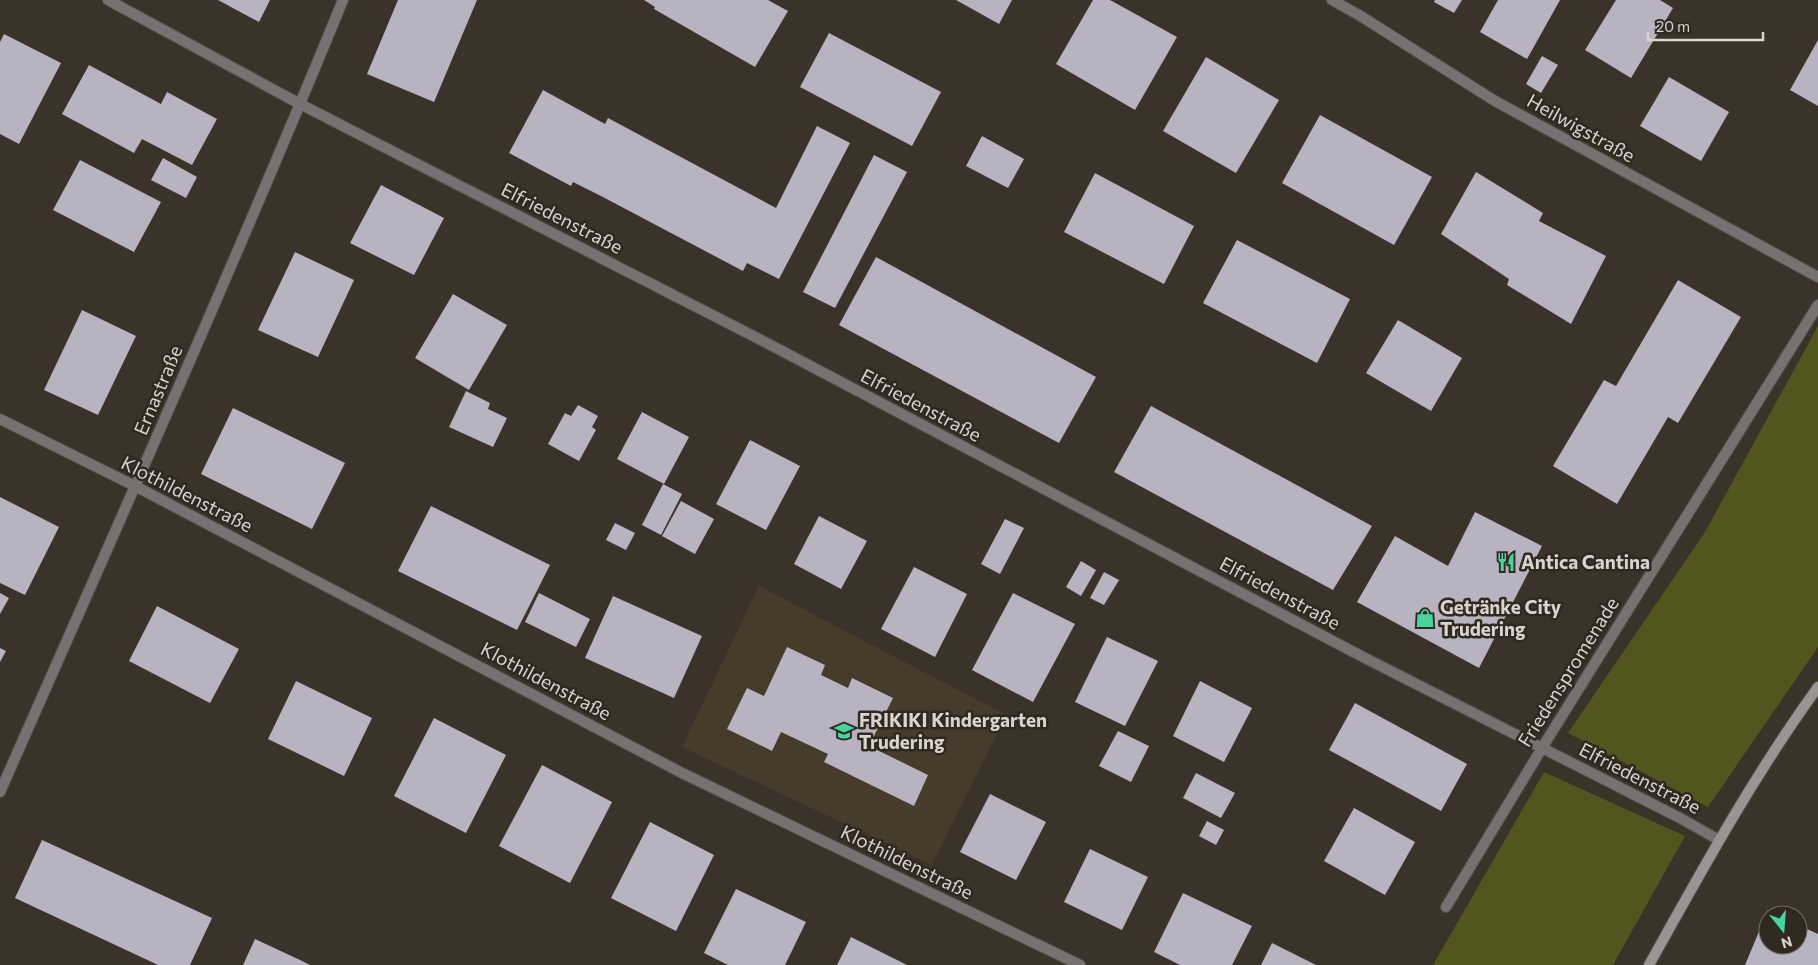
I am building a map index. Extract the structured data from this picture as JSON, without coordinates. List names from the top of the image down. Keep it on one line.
{"streets":{"street":["Heilwigstraße","Elfriedenstraße","Ernastraße","Klothildenstraße","Friedenspromenade"]},"crossings":[["Elfriedenstraße","Ernastraße"],["Elfriedenstraße","Friedenspromenade"],["Ernastraße","Klothildenstraße"]],"places":{"restaurant":["Antica Cantina"],"shop":["Getränke City Trudering"],"school or university":["FRIKIKI Kindergarten Trudering"]},"scale_bar":"20 m","north":"bottom"}
